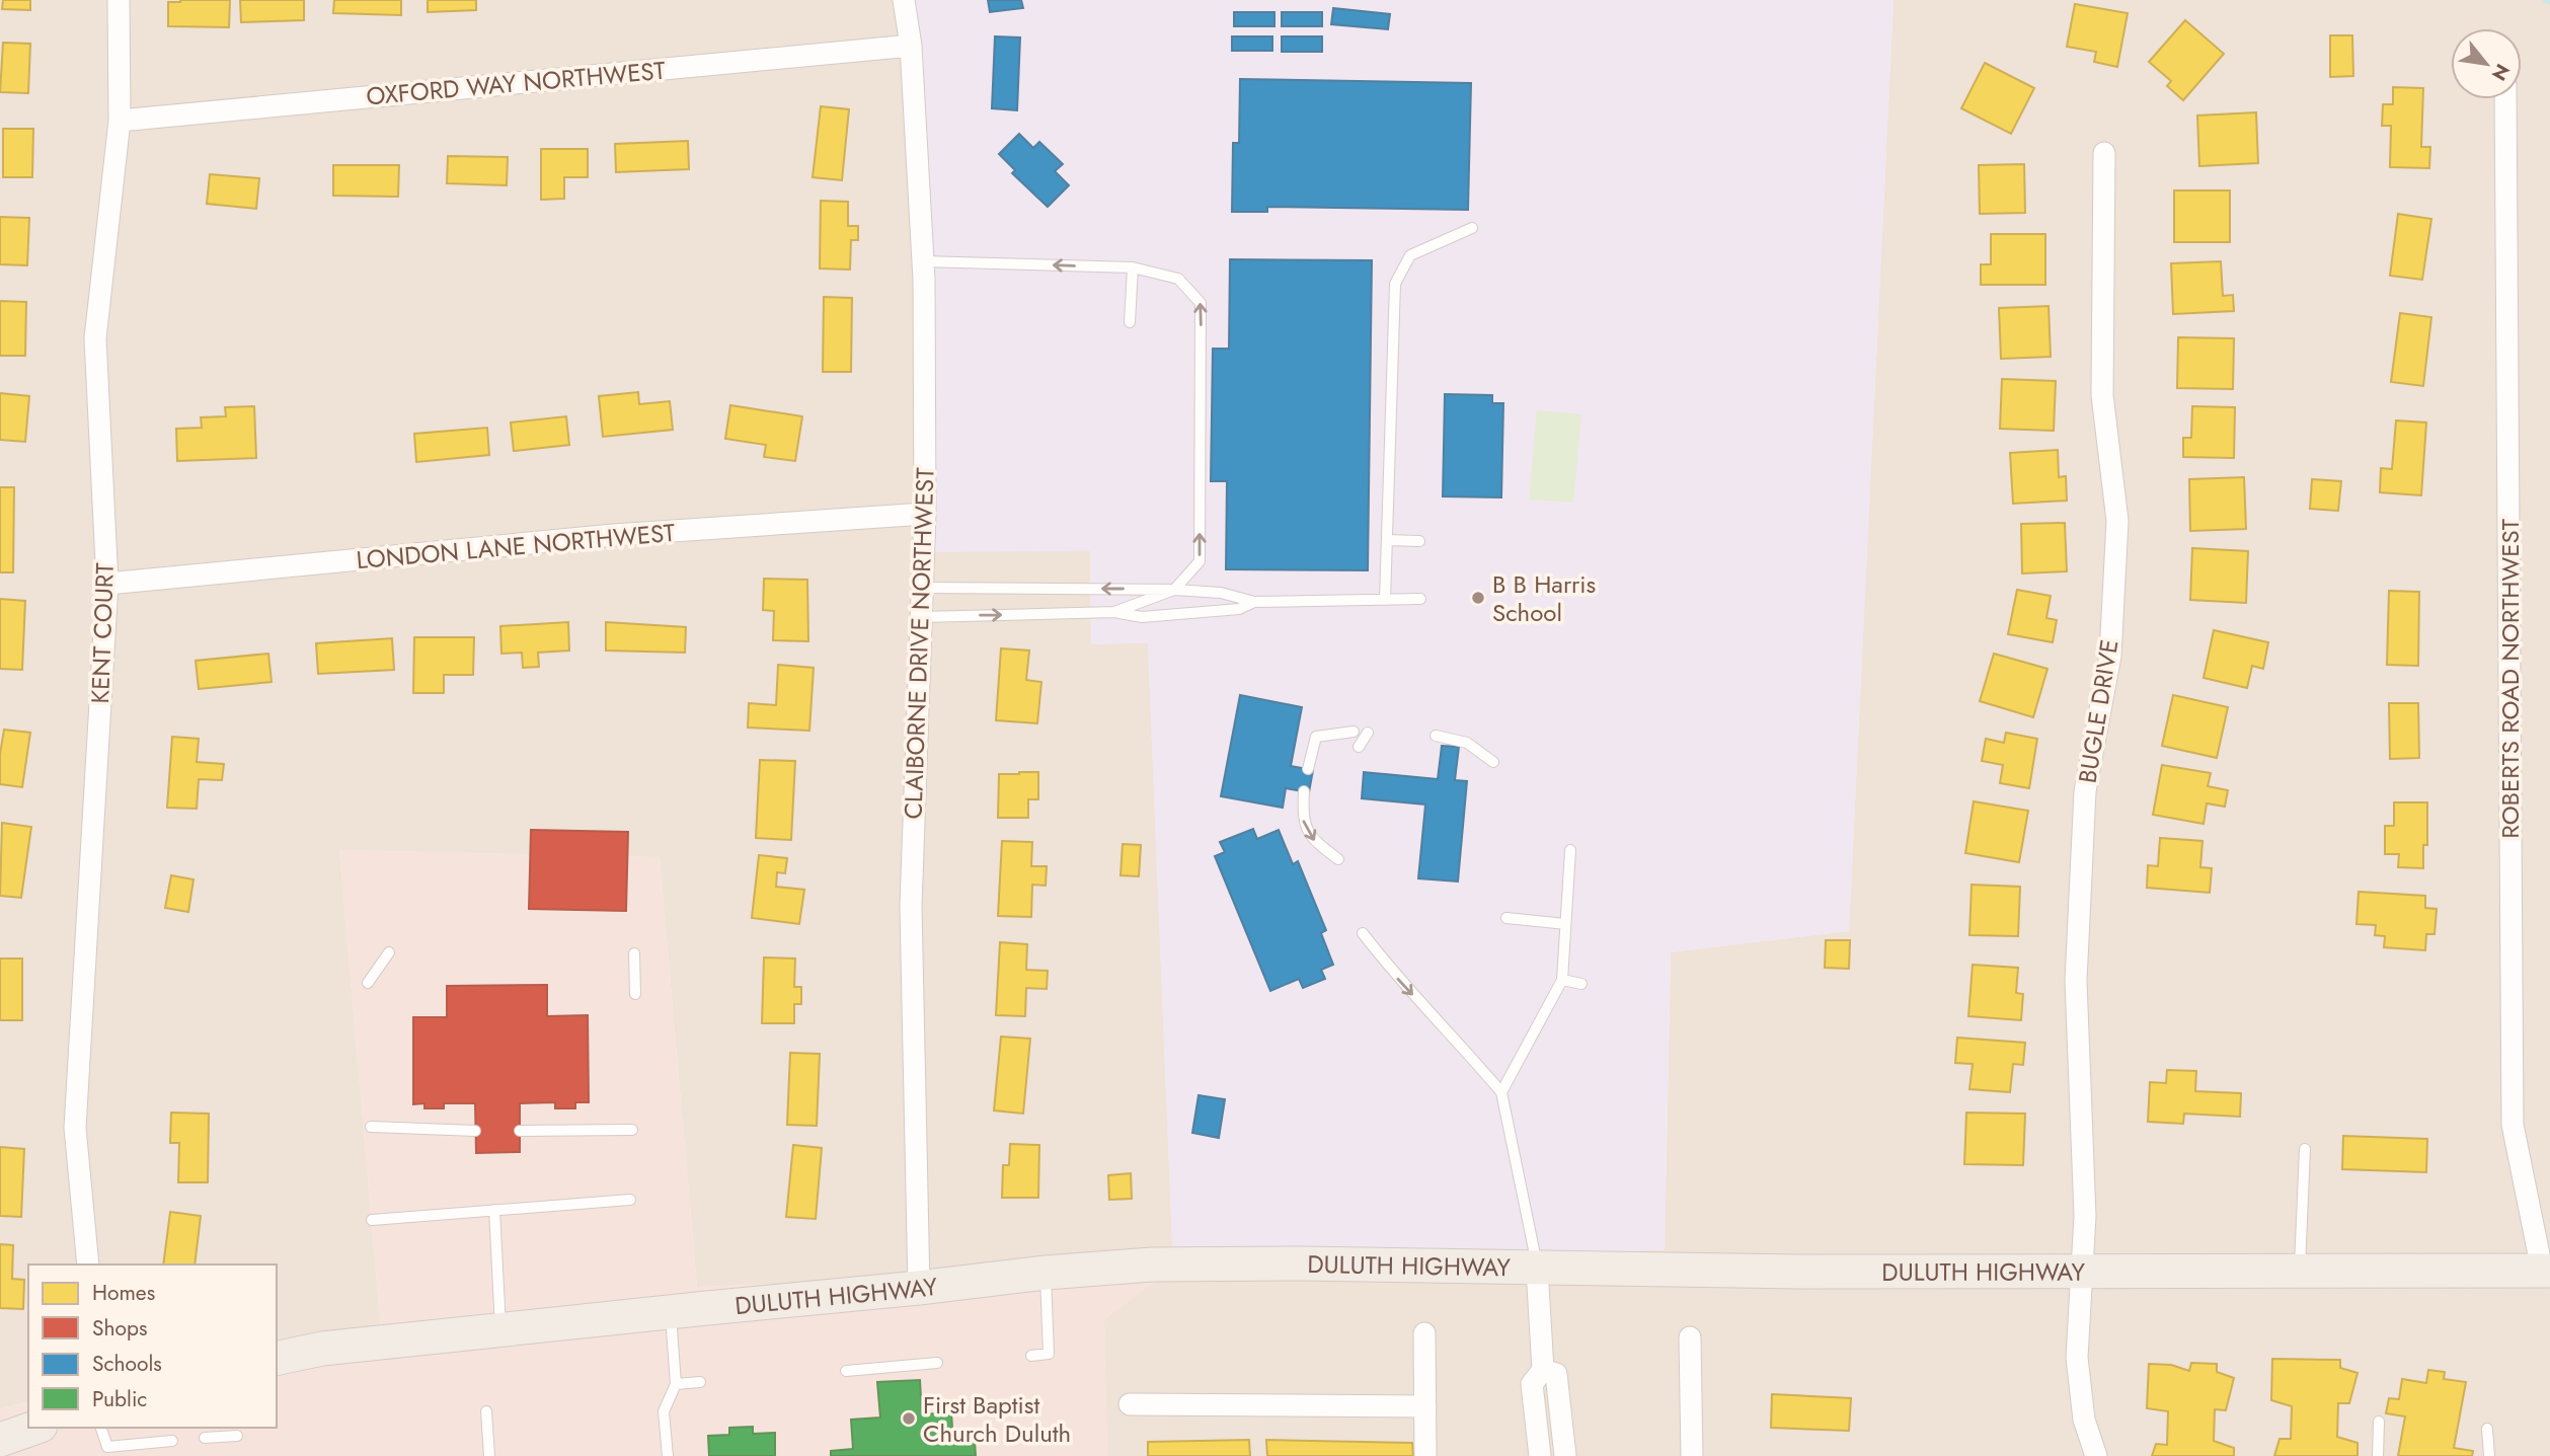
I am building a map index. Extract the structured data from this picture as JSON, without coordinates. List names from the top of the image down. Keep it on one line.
{"streets":{"main road":["DULUTH HIGHWAY"],"street":["OXFORD WAY NORTHWEST","LONDON LANE NORTHWEST","KENT COURT","CLAIBORNE DRIVE NORTHWEST","ROBERTS ROAD NORTHWEST","BUGLE DRIVE"]},"crossings":[["OXFORD WAY NORTHWEST","KENT COURT"],["OXFORD WAY NORTHWEST","CLAIBORNE DRIVE NORTHWEST"],["LONDON LANE NORTHWEST","KENT COURT"],["LONDON LANE NORTHWEST","CLAIBORNE DRIVE NORTHWEST"],["CLAIBORNE DRIVE NORTHWEST","DULUTH HIGHWAY"],["ROBERTS ROAD NORTHWEST","DULUTH HIGHWAY"],["BUGLE DRIVE","DULUTH HIGHWAY"]],"places":["B B Harris School","First Baptist Church Duluth"],"legend":["Homes","Shops","Schools","Public"],"north":"bottom right"}
